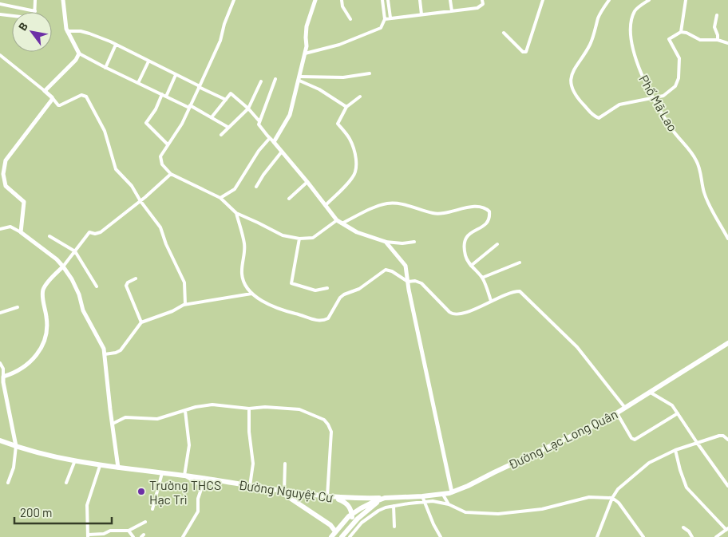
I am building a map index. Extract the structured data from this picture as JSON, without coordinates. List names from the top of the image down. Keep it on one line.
{"streets":{"highway":["Đường Lạc Long Quân","Đường Nguyệt Cư"],"street":["Phố Mã Lao"]},"crossings":[["Đường Lạc Long Quân","Đường Nguyệt Cư"]],"places":["Trường THCS Hạc Trì"],"scale_bar":"200 m","north":"top left"}
